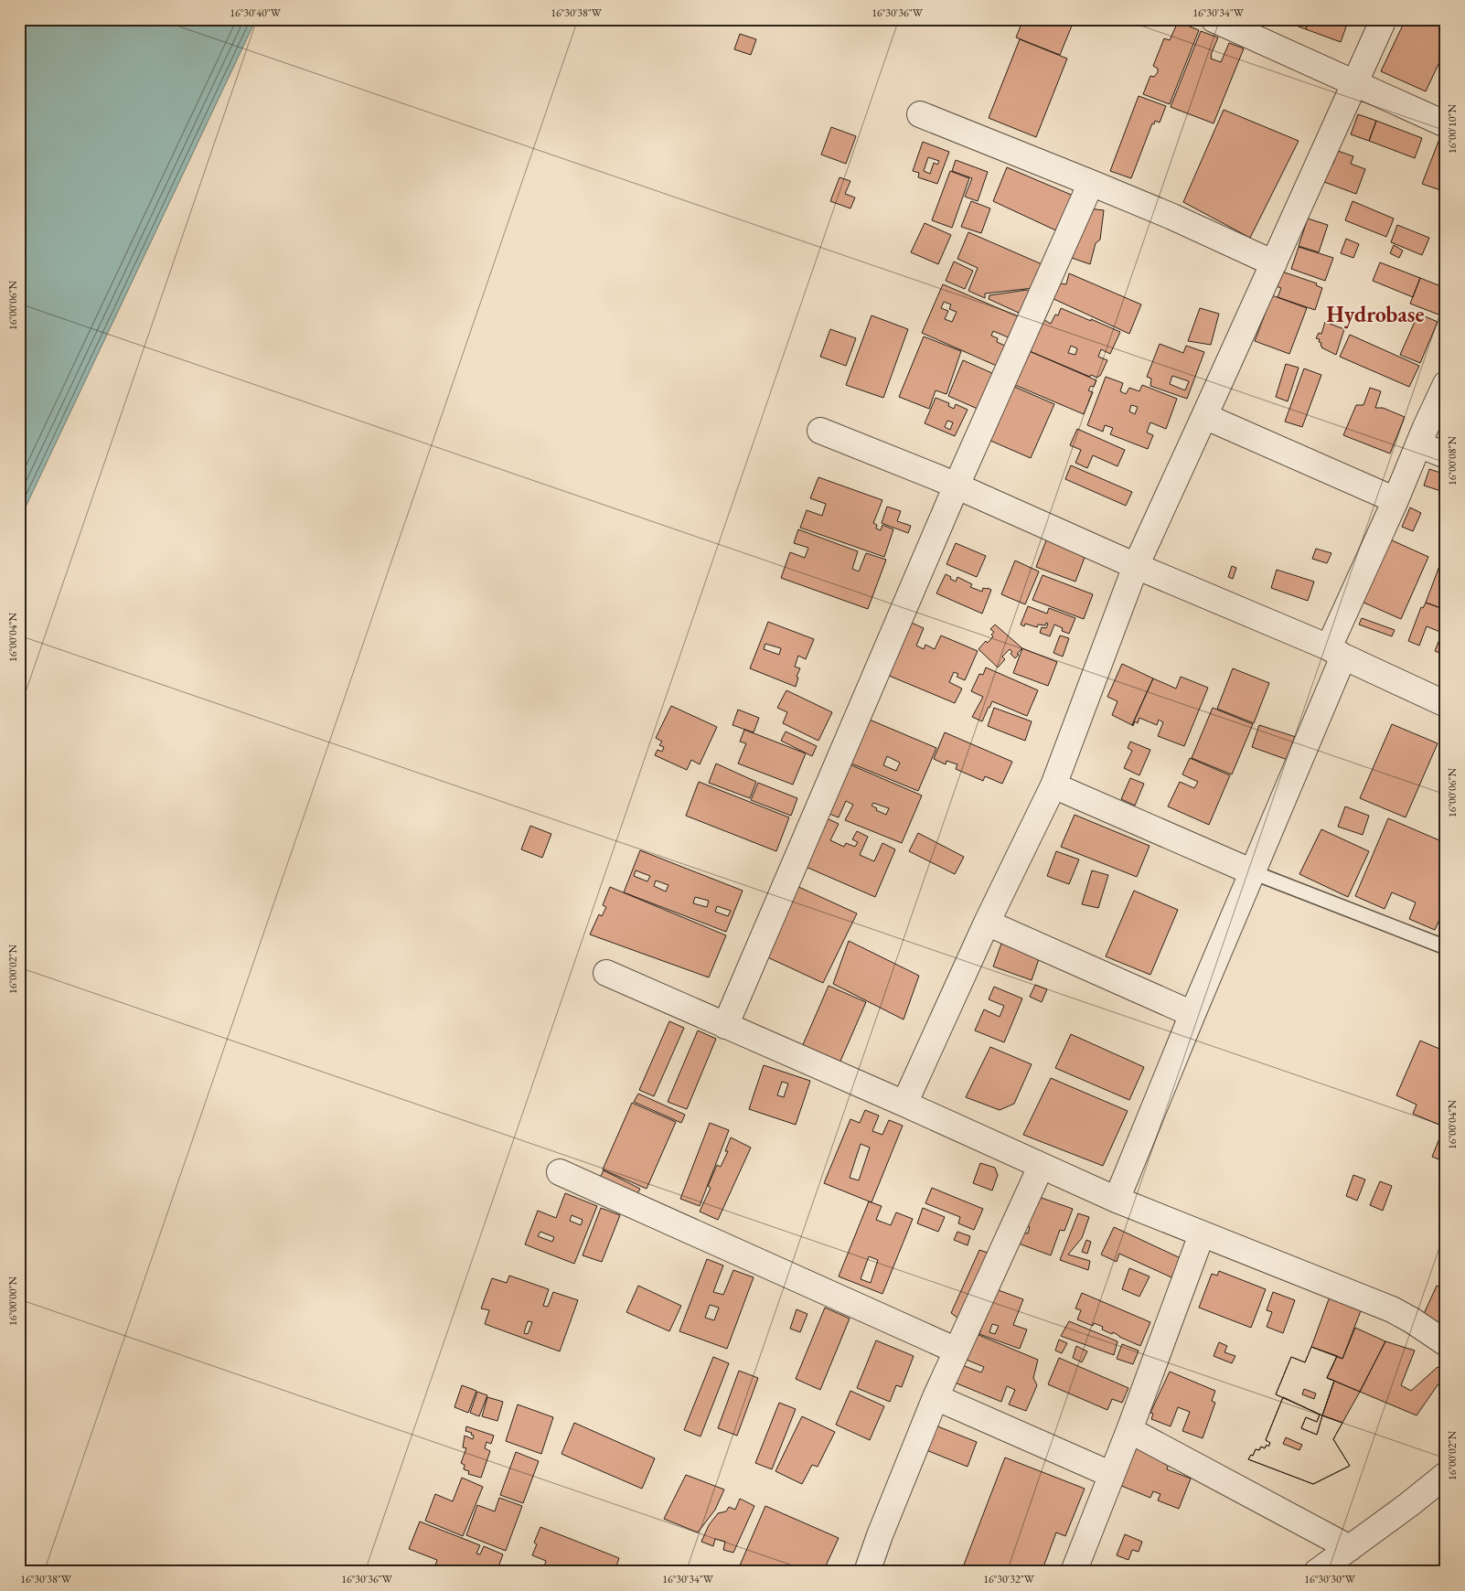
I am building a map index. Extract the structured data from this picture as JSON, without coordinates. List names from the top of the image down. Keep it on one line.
{"districts":["Hydrobase"],"coordinates":["16°30'40\"W","16°30'38\"W","16°30'36\"W","16°30'34\"W","16°00'10\"N","16°00'06\"N","16°00'08\"N","16°00'04\"N","16°00'02\"N","16°00'00\"N","16°30'32\"W","16°30'30\"W"]}
